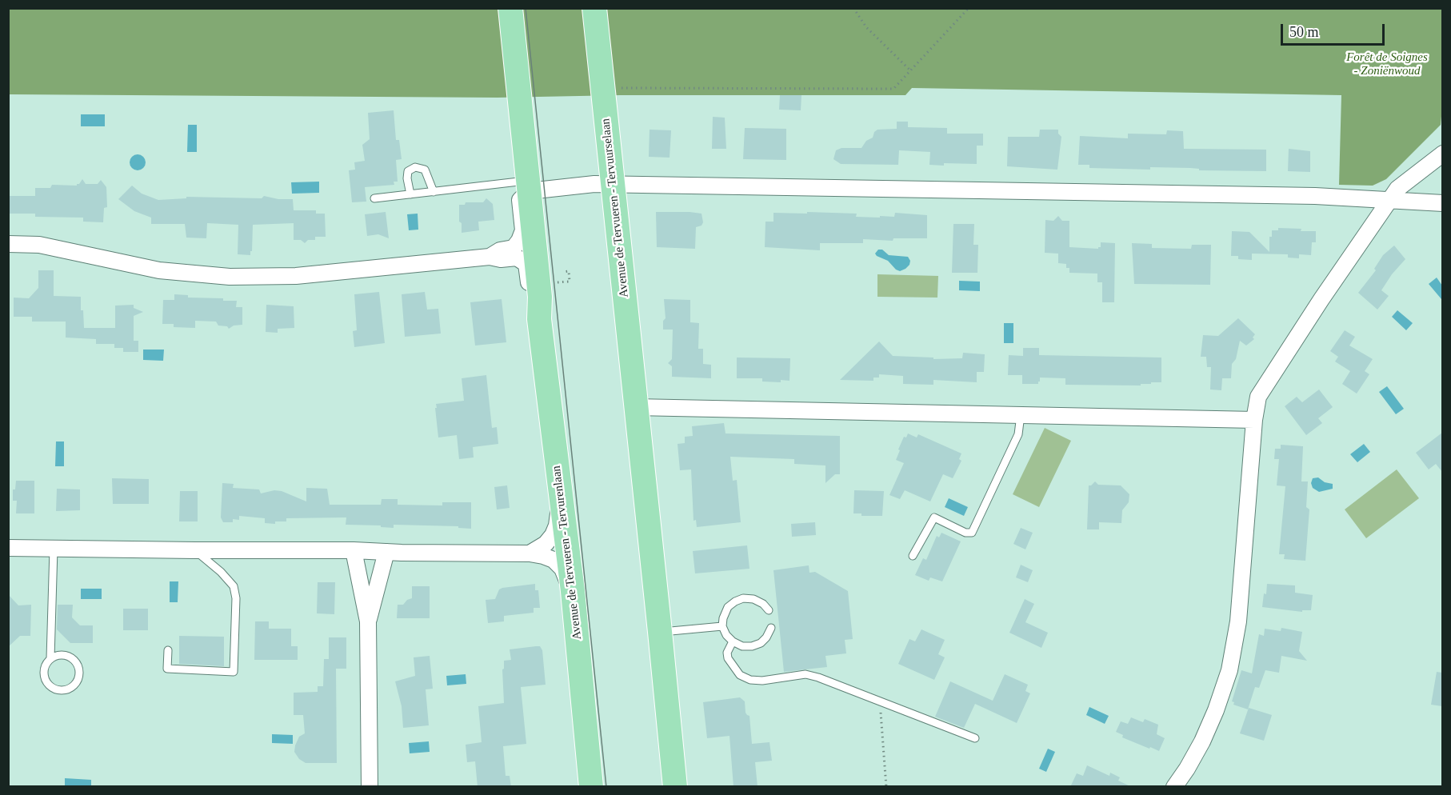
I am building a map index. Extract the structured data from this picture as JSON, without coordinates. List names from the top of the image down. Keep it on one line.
{"streets":{"main road":["Avenue de Tervueren - Tervuurselaan","Avenue de Tervueren - Tervurenlaan"]},"parks":["Forêt de Soignes - Zoniënwoud"],"scale_bar":"50 m"}
